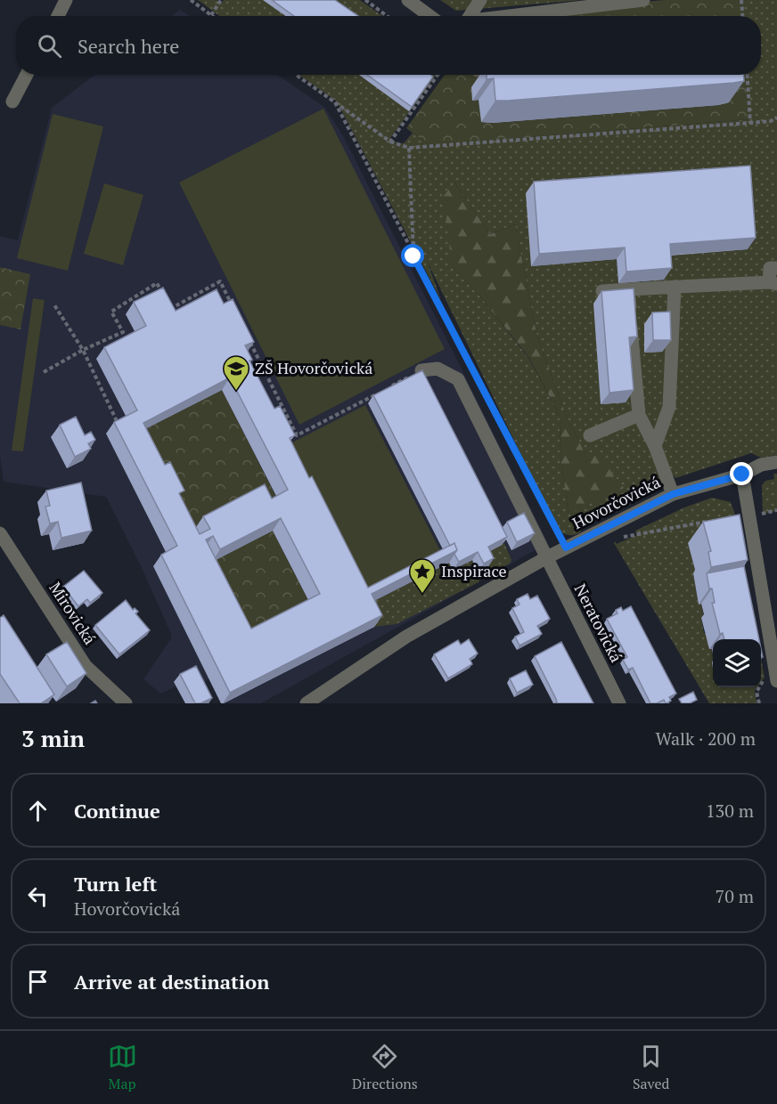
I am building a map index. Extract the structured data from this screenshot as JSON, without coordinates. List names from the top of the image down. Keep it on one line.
{"streets":{"street":["Hovorčovická","Mirovická","Neratovická"]},"crossings":[["Hovorčovická","Neratovická"]],"places":{"school or university":["ZŠ Hovorčovická"],"place":["Inspirace"]},"page":{"search":"Search here","heading":["3 min","Walk · 200 m"],"list":[["Continue","130 m"],["Turn left","Hovorčovická","70 m"],"Arrive at destination"],"nav":["Map","Directions","Saved"]}}
